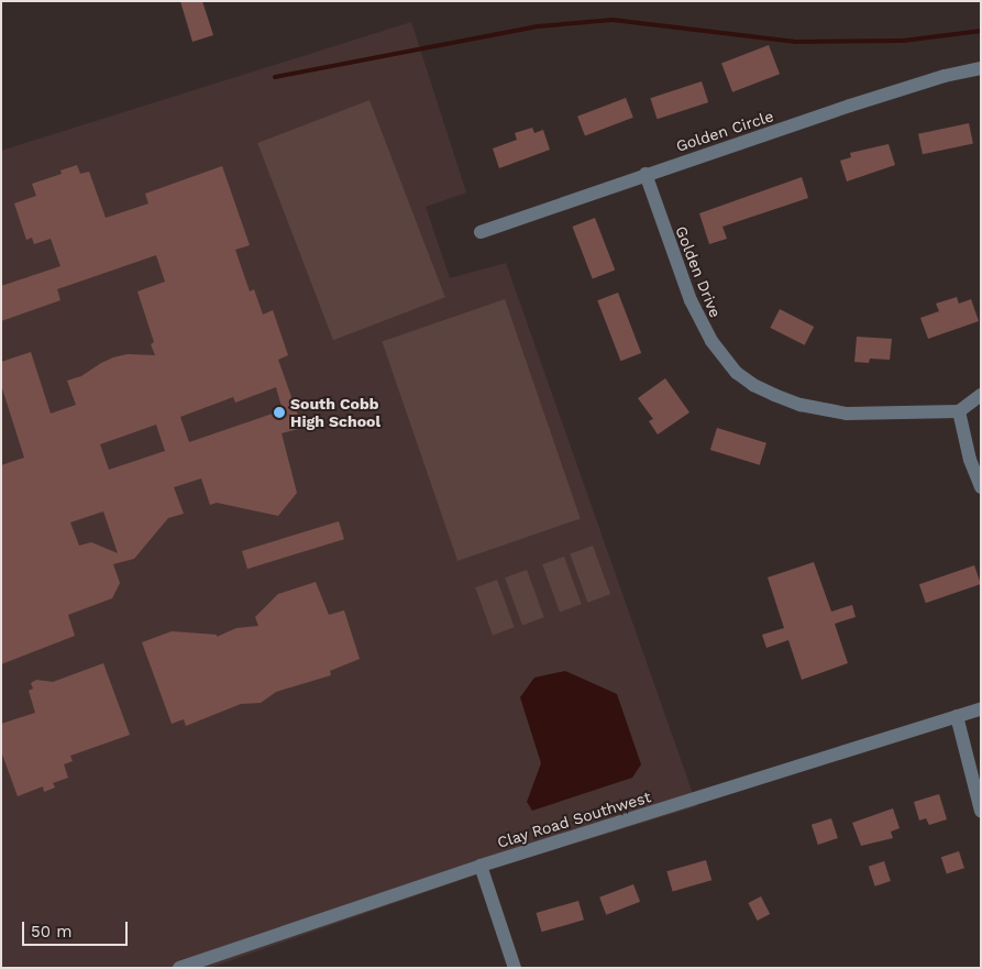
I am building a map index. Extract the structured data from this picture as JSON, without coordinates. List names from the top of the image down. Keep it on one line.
{"streets":{"street":["Golden Circle","Golden Drive","Clay Road Southwest"]},"crossings":[["Golden Circle","Golden Drive"]],"places":["South Cobb High School"],"scale_bar":"50 m"}
